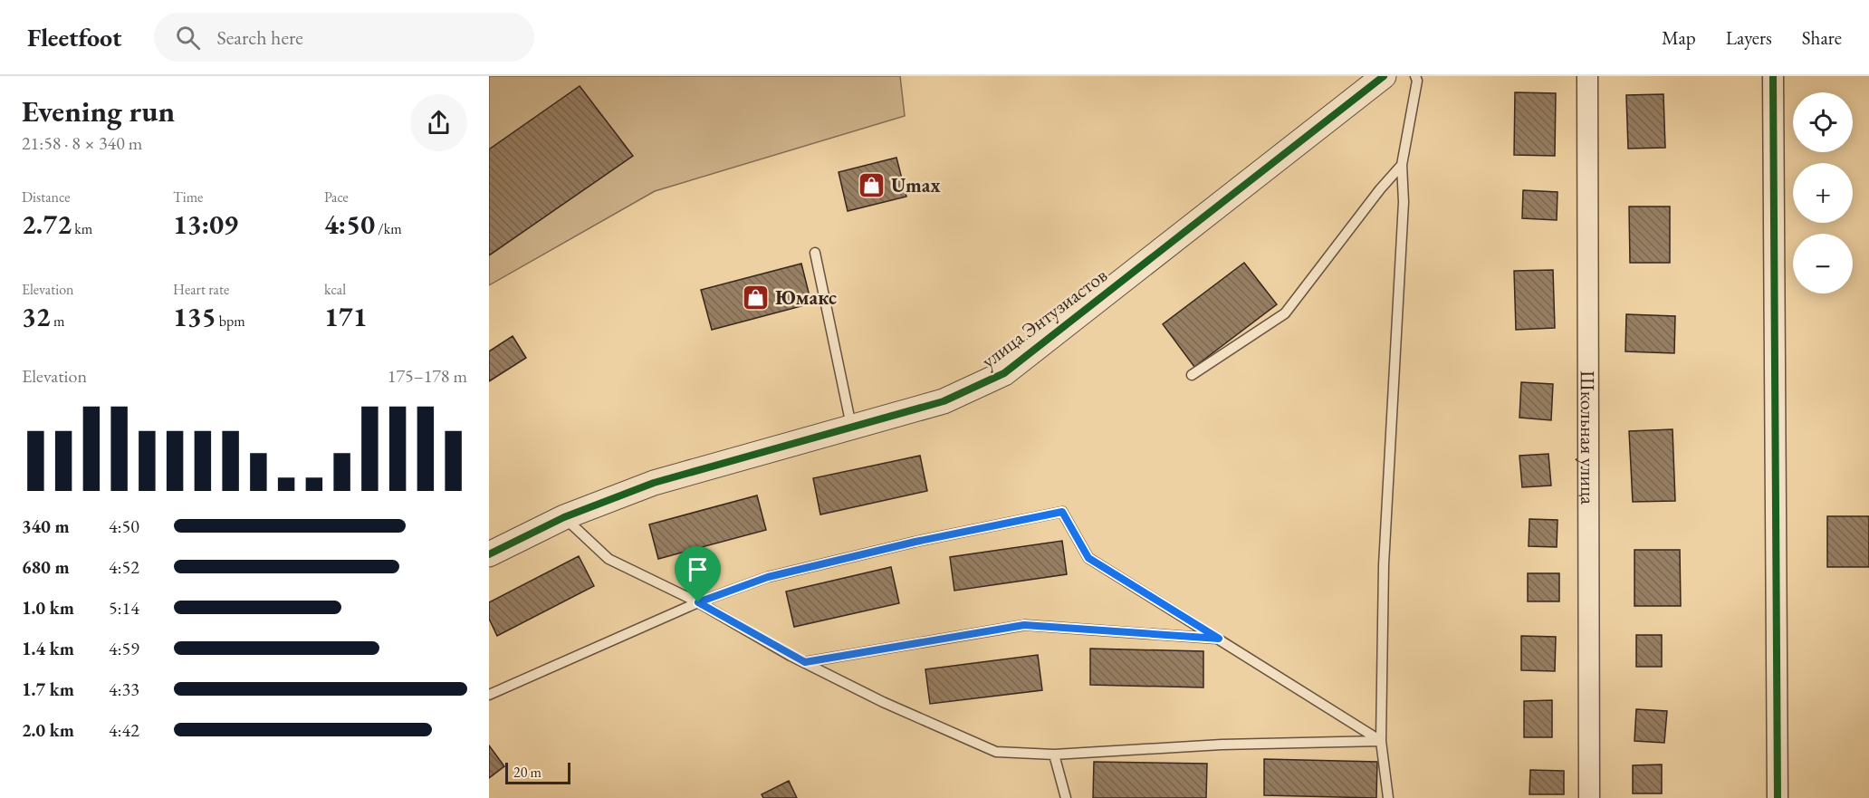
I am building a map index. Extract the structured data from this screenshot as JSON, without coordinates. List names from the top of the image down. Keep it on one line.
{"streets":{"street":["улица Энтузиастов","Школьная улица"]},"places":{"shop":["Umax","Юмакс"]},"scale_bar":"20 m","page":{"header":"Fleetfoot","search":"Search here","nav":["Map","Layers","Share"],"heading":["Evening run","21:58 · 8 × 340 m"],"map_buttons":["+","−"],"stats":[["Distance","2.72 km"],["Time","13:09"],["Pace","4:50 /km"],["Elevation","32 m"],["Heart rate","135 bpm"],["kcal","171"]],"chart":["Elevation","175–178 m"],"list":[{"name":"340 m","note":"4:50"},{"name":"680 m","note":"4:52"},{"name":"1.0 km","note":"5:14"},{"name":"1.4 km","note":"4:59"},{"name":"1.7 km","note":"4:33"},{"name":"2.0 km","note":"4:42"}],"scale":"20 m"}}
